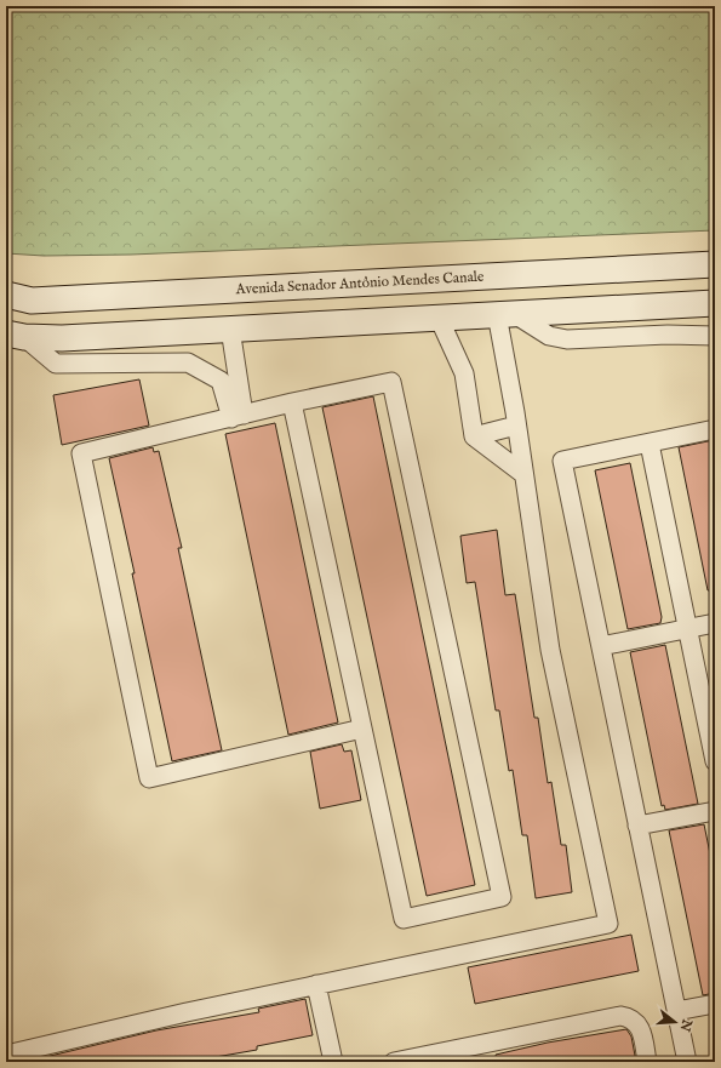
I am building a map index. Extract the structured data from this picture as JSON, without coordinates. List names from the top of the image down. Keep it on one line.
{"streets":{"main road":["Avenida Senador Antônio Mendes Canale"]},"north":"right"}
